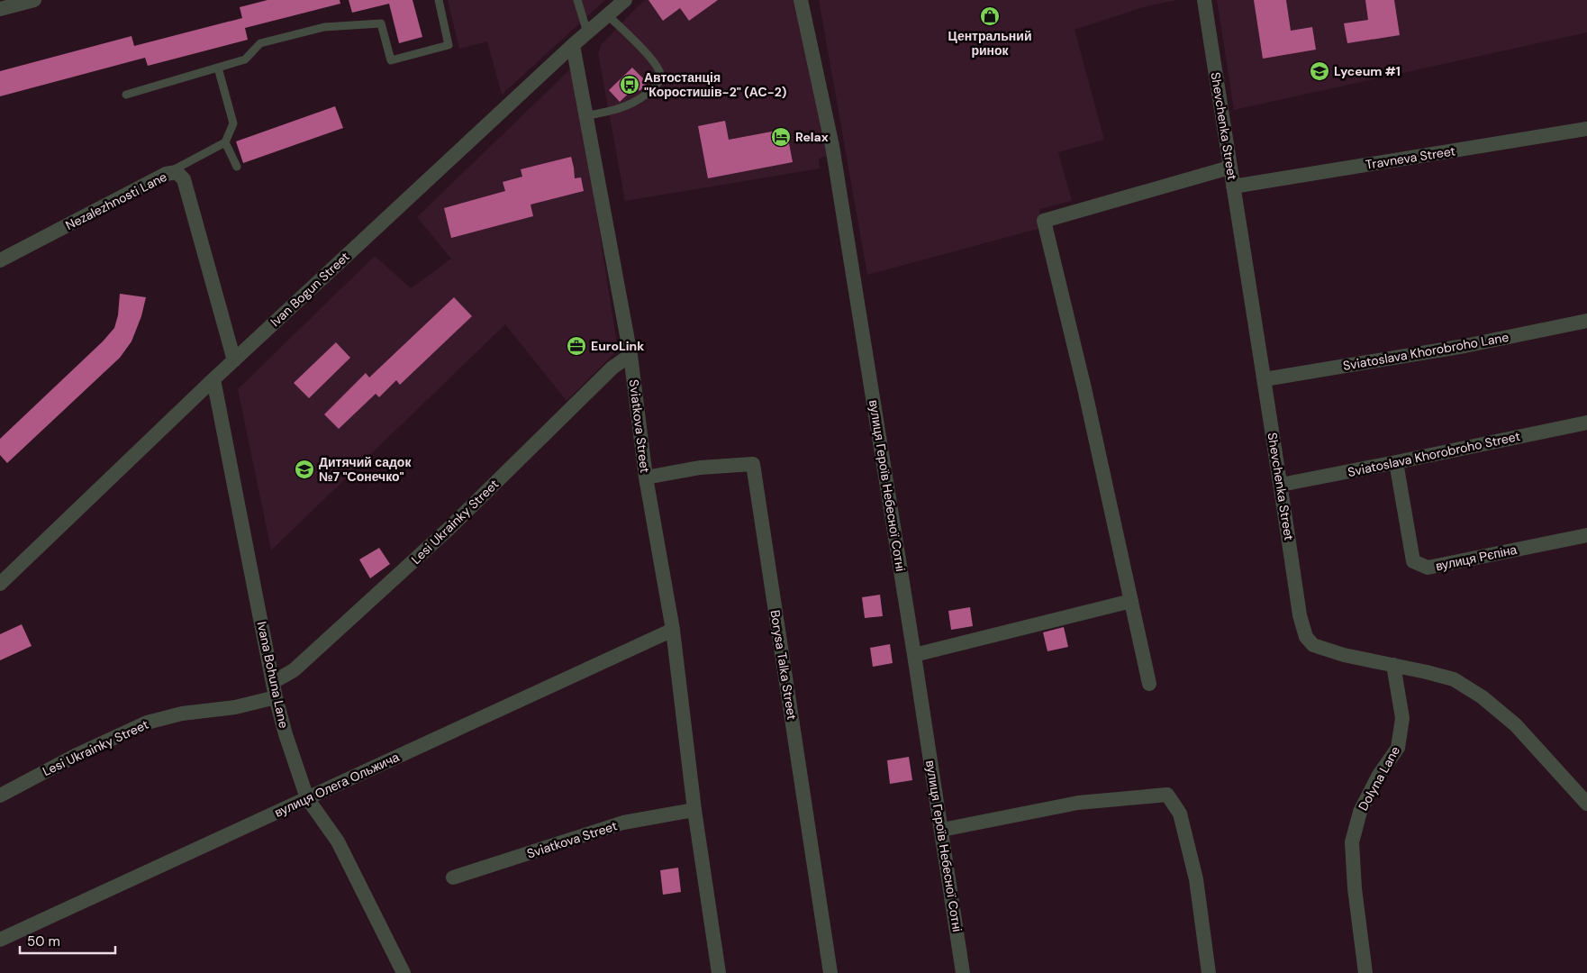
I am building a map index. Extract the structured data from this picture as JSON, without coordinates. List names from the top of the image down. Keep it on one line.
{"streets":{"street":["Shevchenka Street","Travneva Street","Nezalezhnosti Lane","Ivan Bogun Street","Sviatoslava Khorobroho Lane","Sviatkova Street","Sviatoslava Khorobroho Street","вулиця Героїв Небесної Сотні","Lesi Ukrainky Street","вулиця Рєпіна","Borysa Talka Street","Ivana Bohuna Lane","Dolyna Lane","вулиця Олега Ольжича"]},"crossings":[["Shevchenka Street","Travneva Street"],["Shevchenka Street","Sviatoslava Khorobroho Lane"],["Shevchenka Street","Sviatoslava Khorobroho Street"],["Shevchenka Street","Dolyna Lane"],["Nezalezhnosti Lane","Ivan Bogun Street"],["Ivan Bogun Street","Sviatkova Street"],["Ivan Bogun Street","Ivana Bohuna Lane"],["Sviatkova Street","Lesi Ukrainky Street"],["Sviatkova Street","Borysa Talka Street"],["Sviatkova Street","вулиця Олега Ольжича"],["Sviatoslava Khorobroho Street","вулиця Рєпіна"],["Lesi Ukrainky Street","Ivana Bohuna Lane"],["Ivana Bohuna Lane","вулиця Олега Ольжича"]],"places":{"shop":["Центральний ринок"],"school or university":["Lyceum #1","Дитячий садок №7 \"Сонечко\""],"bus stop":["Автостанція \"Коростишів-2\" (АС-2)"],"hotel":["Relax"],"office":["EuroLink"]},"scale_bar":"50 m"}
